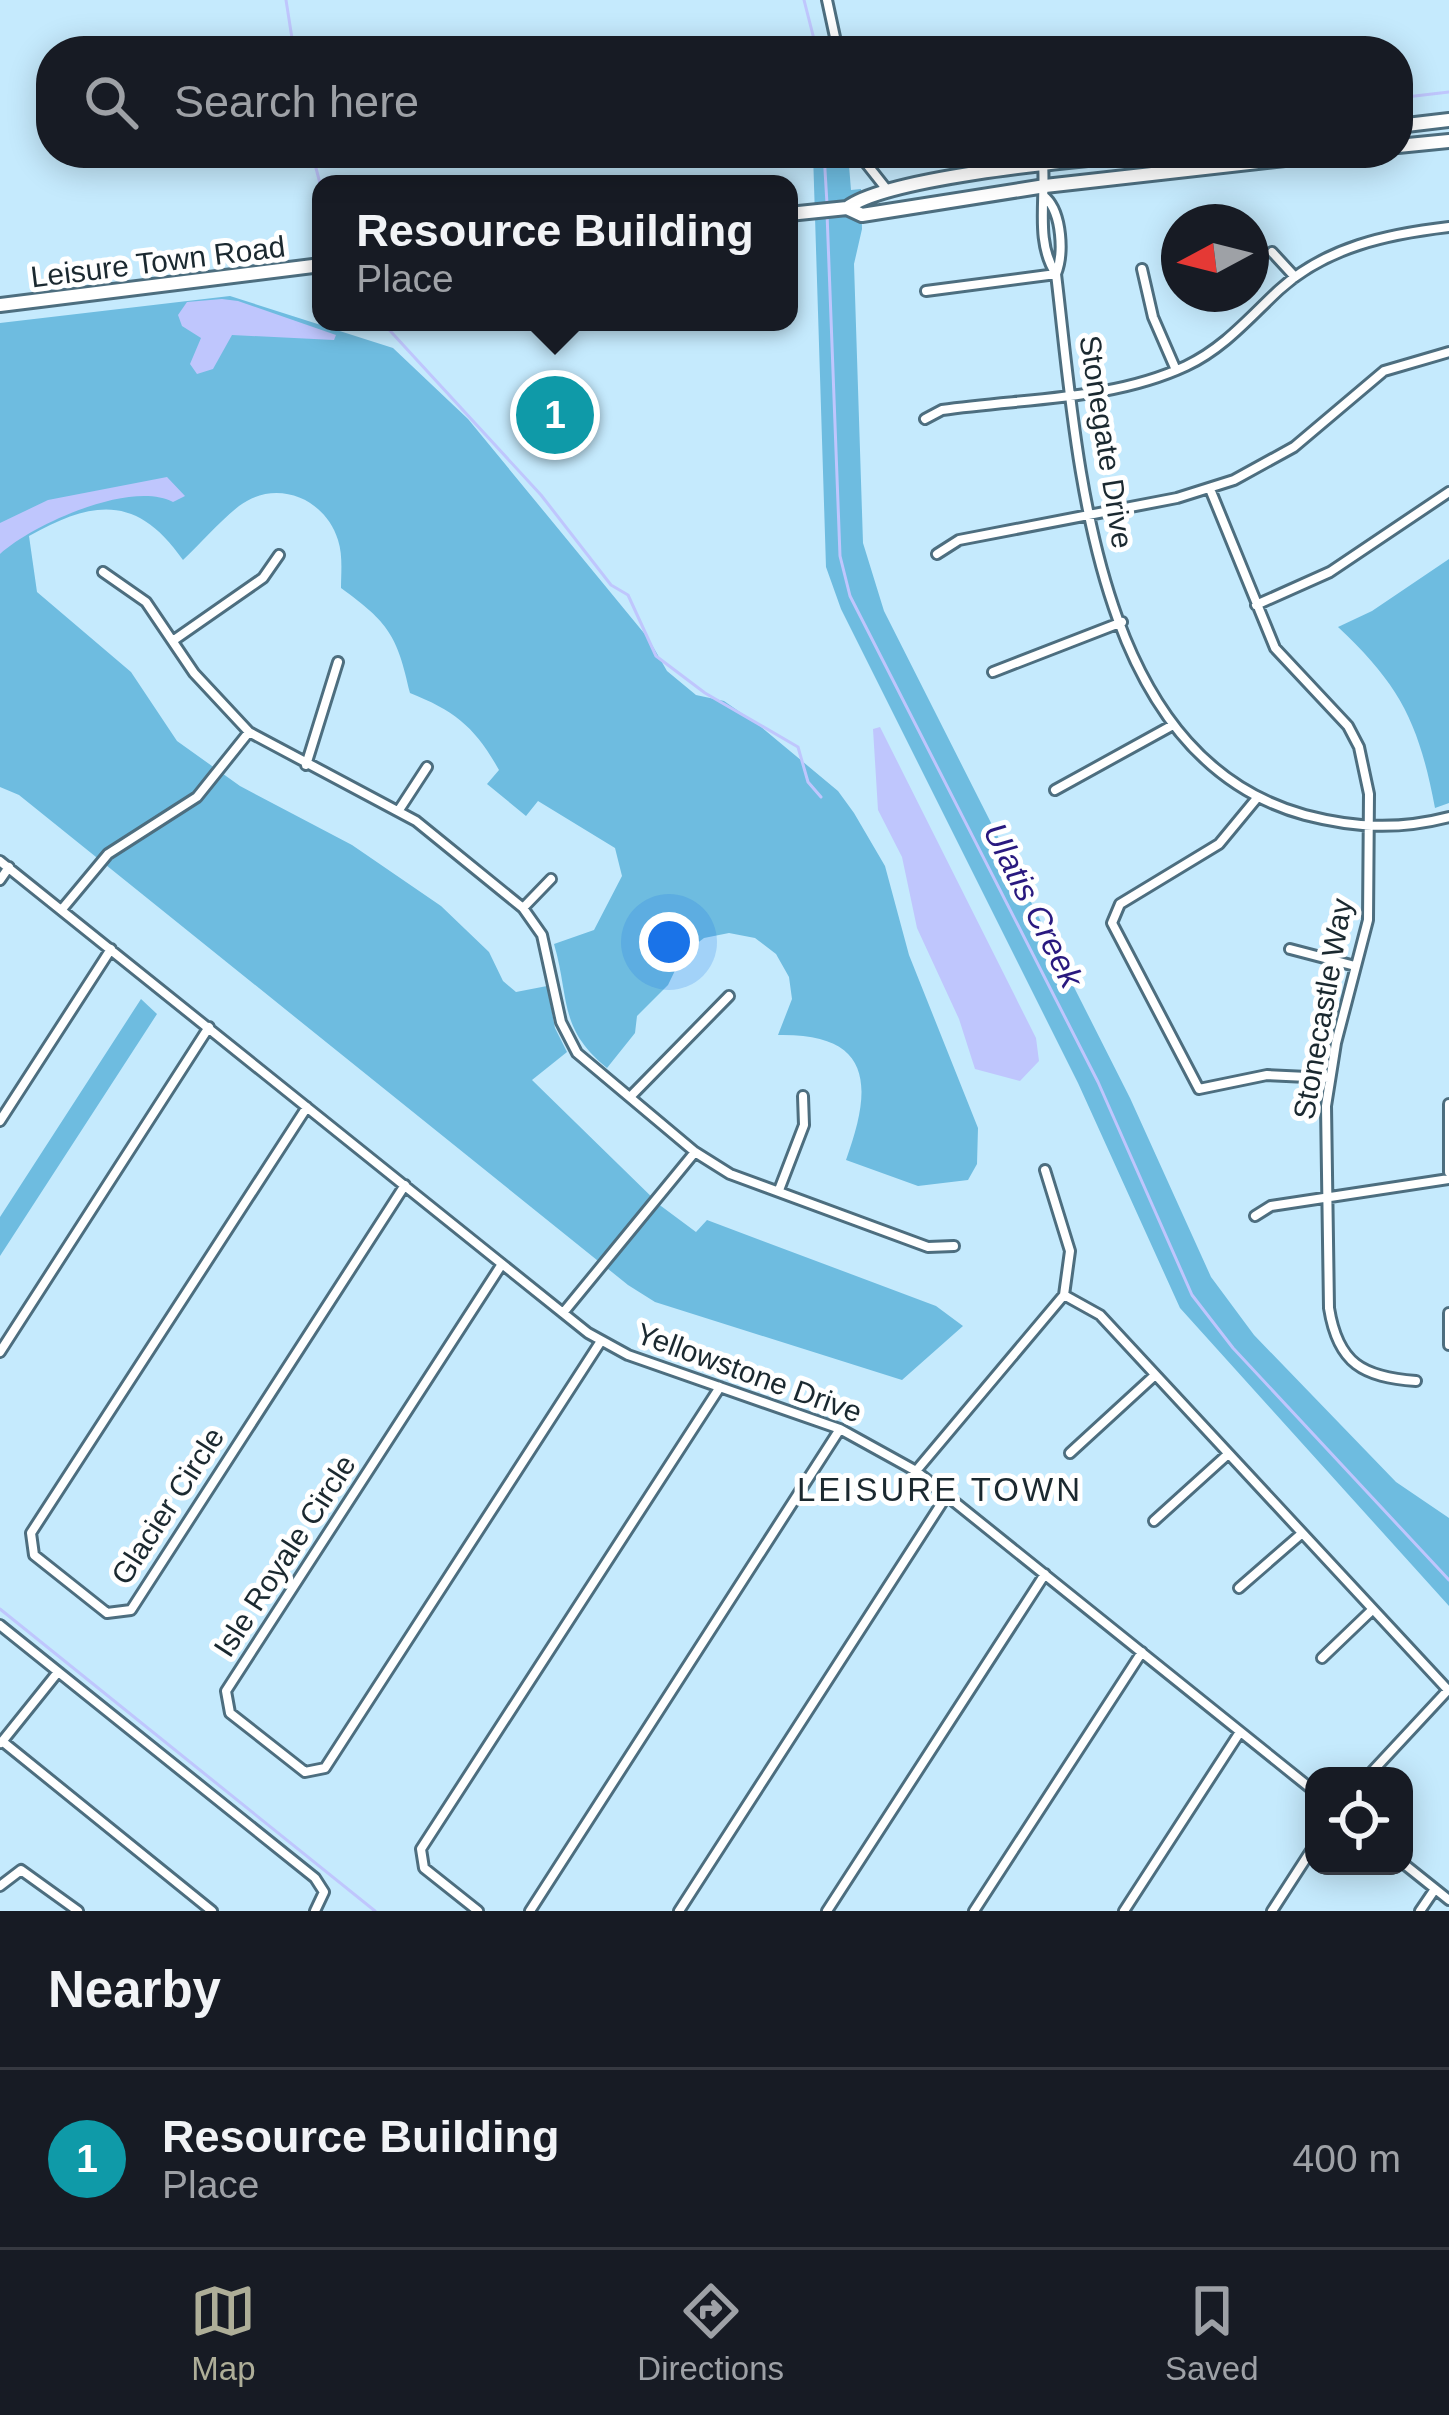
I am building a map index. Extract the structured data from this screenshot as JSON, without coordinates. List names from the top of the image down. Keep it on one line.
{"streets":{"main road":["Leisure Town Road"],"street":["Stonegate Drive","Stonecastle Way","Yellowstone Drive","Glacier Circle","Isle Royale Circle"]},"crossings":[["Stonegate Drive","Stonecastle Way"],["Yellowstone Drive","Glacier Circle"],["Yellowstone Drive","Isle Royale Circle"]],"districts":["LEISURE TOWN"],"water":["Ulatis Creek"],"north":"left","page":{"search":"Search here","popup":["Resource Building","Place"],"pins":"1","heading":"Nearby","list":[{"mark":"1","name":"Resource Building","note":"Place","value":"400 m"}],"nav":["Map","Directions","Saved"]}}
